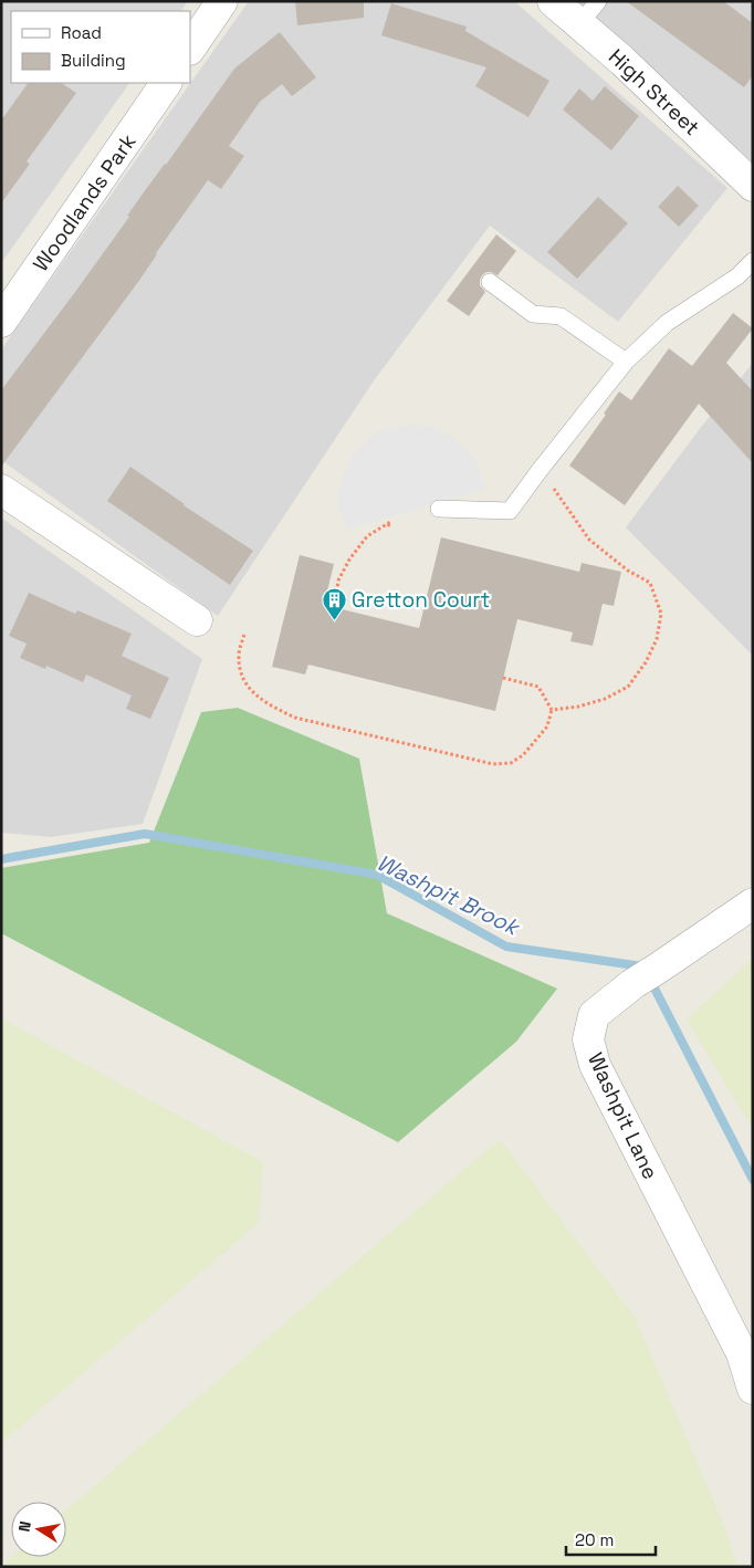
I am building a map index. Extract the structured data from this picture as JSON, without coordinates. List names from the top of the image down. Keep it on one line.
{"streets":{"street":["High Street","Woodlands Park","Washpit Lane"]},"water":["Washpit Brook"],"places":{"building":["Gretton Court"]},"legend":["Road","Building"],"scale_bar":"20 m","north":"left"}
